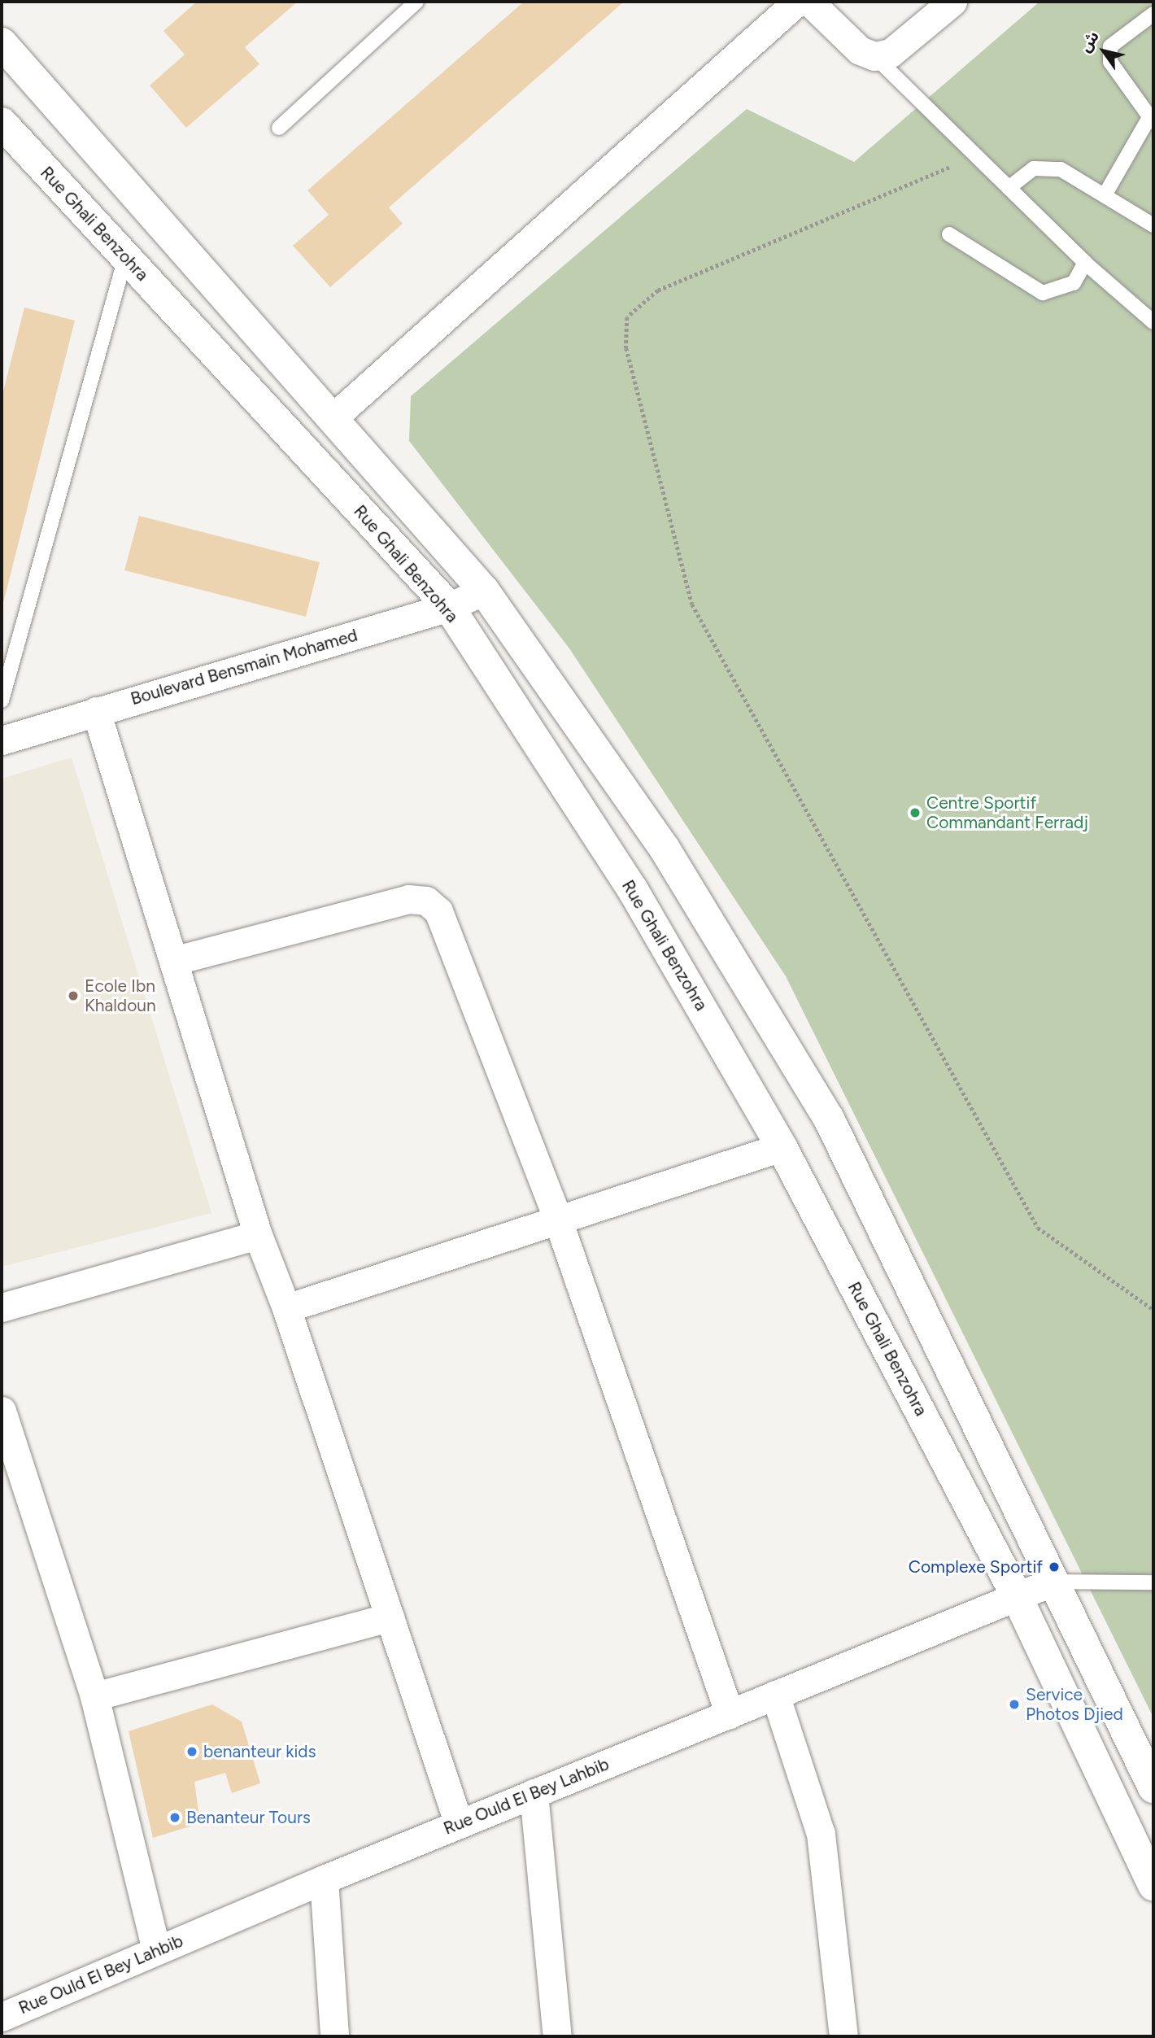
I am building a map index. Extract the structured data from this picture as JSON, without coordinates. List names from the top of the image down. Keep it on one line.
{"streets":{"main road":["Rue Ghali Benzohra"],"street":["Boulevard Bensmain Mohamed","Rue Ould El Bey Lahbib"]},"crossings":[["Rue Ghali Benzohra","Boulevard Bensmain Mohamed"],["Rue Ghali Benzohra","Rue Ould El Bey Lahbib"]],"places":["Centre Sportif Commandant Ferradj","Ecole Ibn Khaldoun","Complexe Sportif","Service Photos Djied","benanteur kids","Benanteur Tours"],"north":"top left"}
